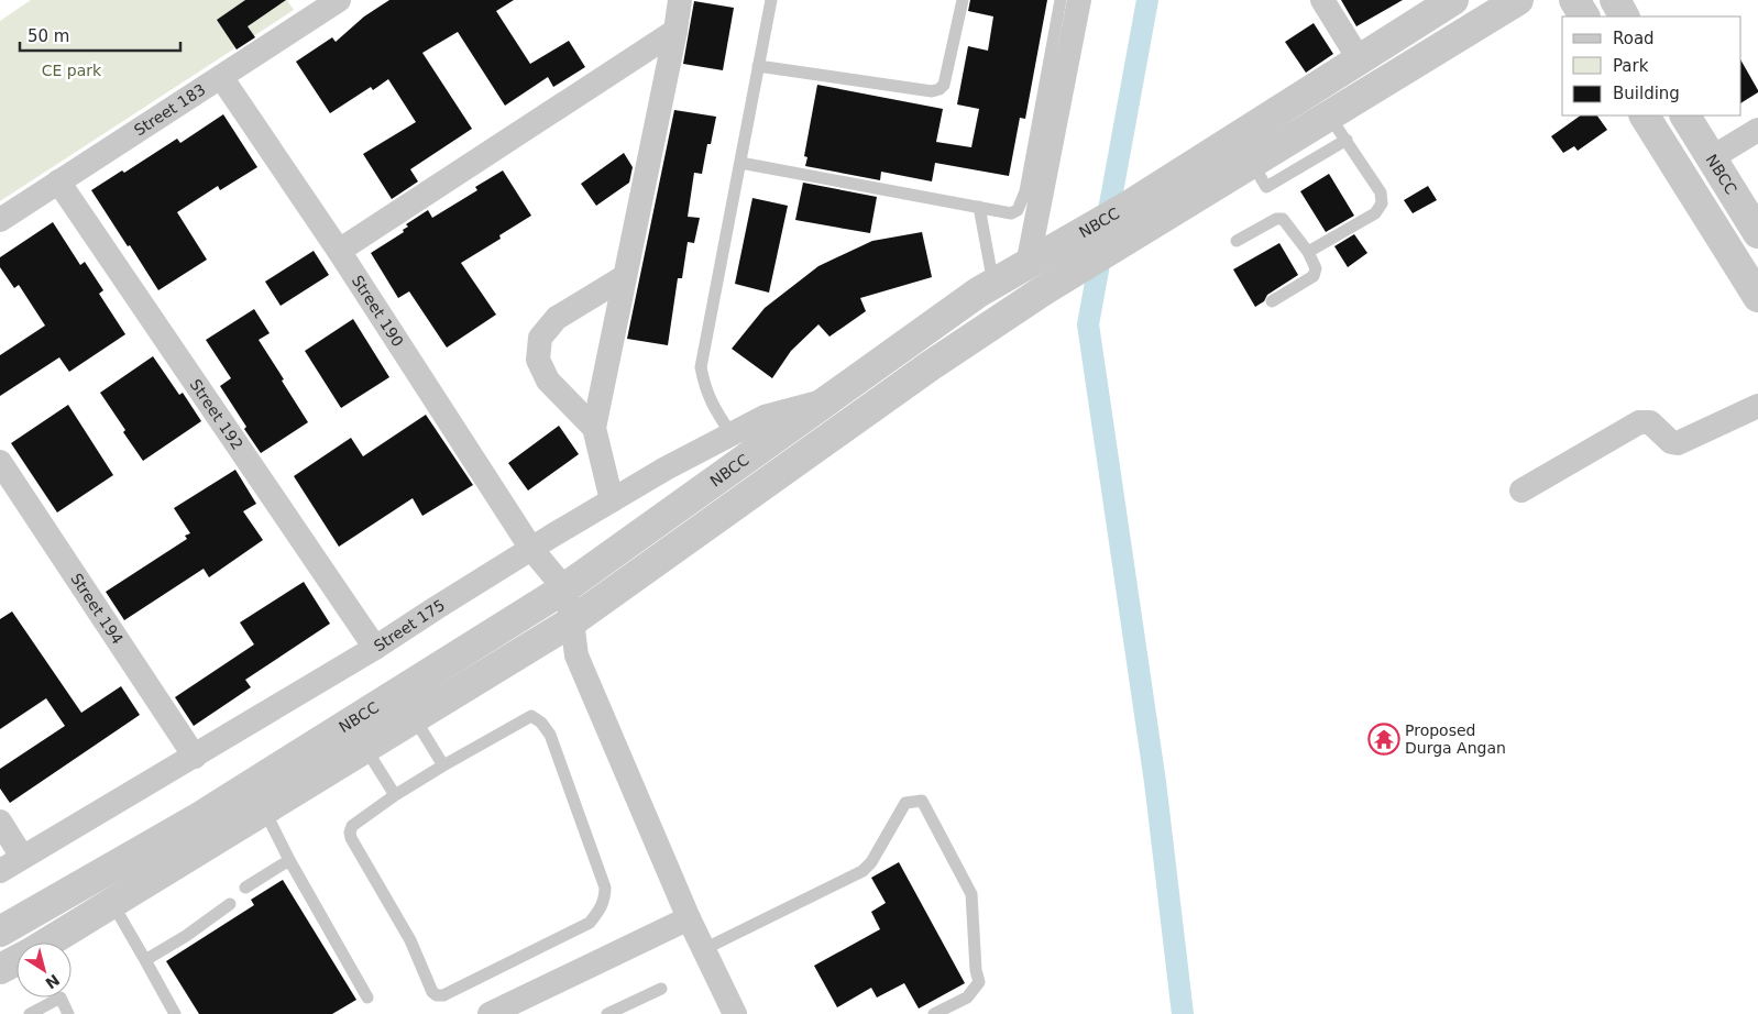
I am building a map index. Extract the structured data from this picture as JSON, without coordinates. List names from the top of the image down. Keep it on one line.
{"streets":{"street":["Street 183","NBCC","Street 190","Street 192","Street 194","Street 175"]},"crossings":[["Street 183","Street 190"],["Street 183","Street 192"],["NBCC","Street 190"],["NBCC","Street 175"],["Street 190","Street 175"],["Street 192","Street 175"],["Street 194","Street 175"]],"parks":["CE park"],"places":{"temple":["Proposed Durga Angan"]},"legend":["Road","Park","Building"],"scale_bar":"50 m","north":"bottom right"}
